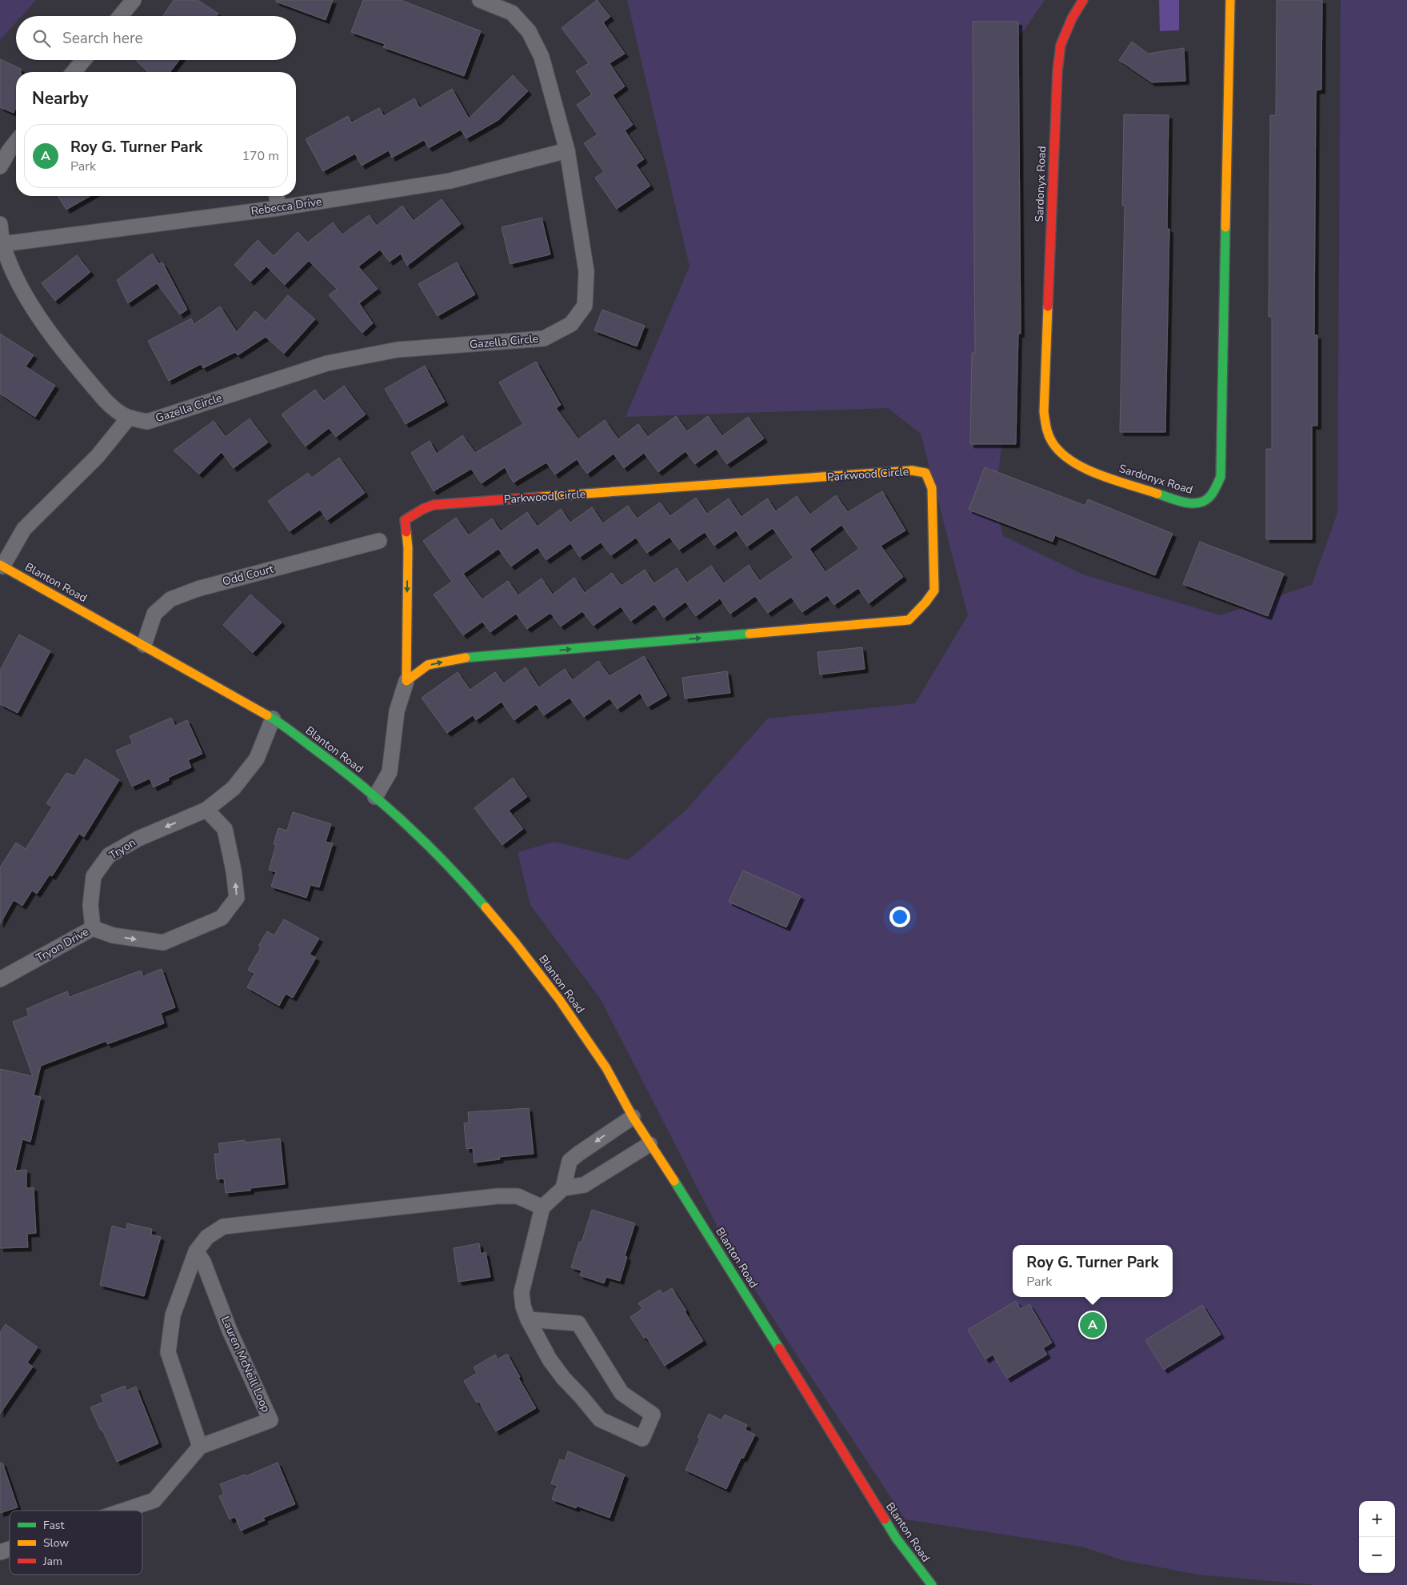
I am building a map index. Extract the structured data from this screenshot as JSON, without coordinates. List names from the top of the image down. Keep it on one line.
{"streets":{"street":["Sardonyx Road","Rebecca Drive","Gazella Circle","Parkwood Circle","Odd Court","Blanton Road","Tryon","Tryon Drive","Lauren McNeill Loop"]},"crossings":[["Rebecca Drive","Gazella Circle"],["Parkwood Circle","Blanton Road"],["Odd Court","Blanton Road"],["Tryon","Tryon Drive"]],"one_way":["Tryon"],"legend":["Fast","Slow","Jam"],"page":{"search":"Search here","heading":"Nearby","list":[{"mark":"A","name":"Roy G. Turner Park","note":"Park","value":"170 m"}],"popup":["Roy G. Turner Park","Park"],"pins":"A","map_buttons":["+","−"]}}
